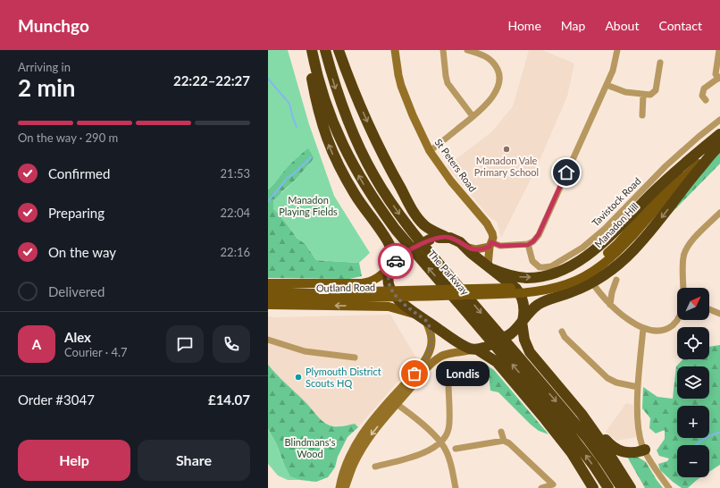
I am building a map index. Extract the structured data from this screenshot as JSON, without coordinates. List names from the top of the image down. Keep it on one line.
{"streets":{"highway":["Manadon Hill","The Parkway"],"main road":["St Peters Road","Outland Road"],"street":["Tavistock Road"]},"crossings":[["Manadon Hill","Outland Road"]],"parks":["Manadon Playing Fields","Blindmans's Wood"],"places":["Manadon Vale Primary School","Londis","Plymouth District Scouts HQ"],"north":"top right","page":{"header":"Munchgo","nav":["Home","Map","About","Contact"],"heading":["2 min","Arriving in","22:22–22:27"],"panel":["Alex","Courier · 4.7","Order #3047","£14.07"],"bar":"On the way · 290 m","list":[["Confirmed","21:53"],["Preparing","22:04"],["On the way","22:16"],"Delivered"],"map_buttons":["+","−"],"round":"A","bubble":"Londis","buttons":["Help","Share"]}}
